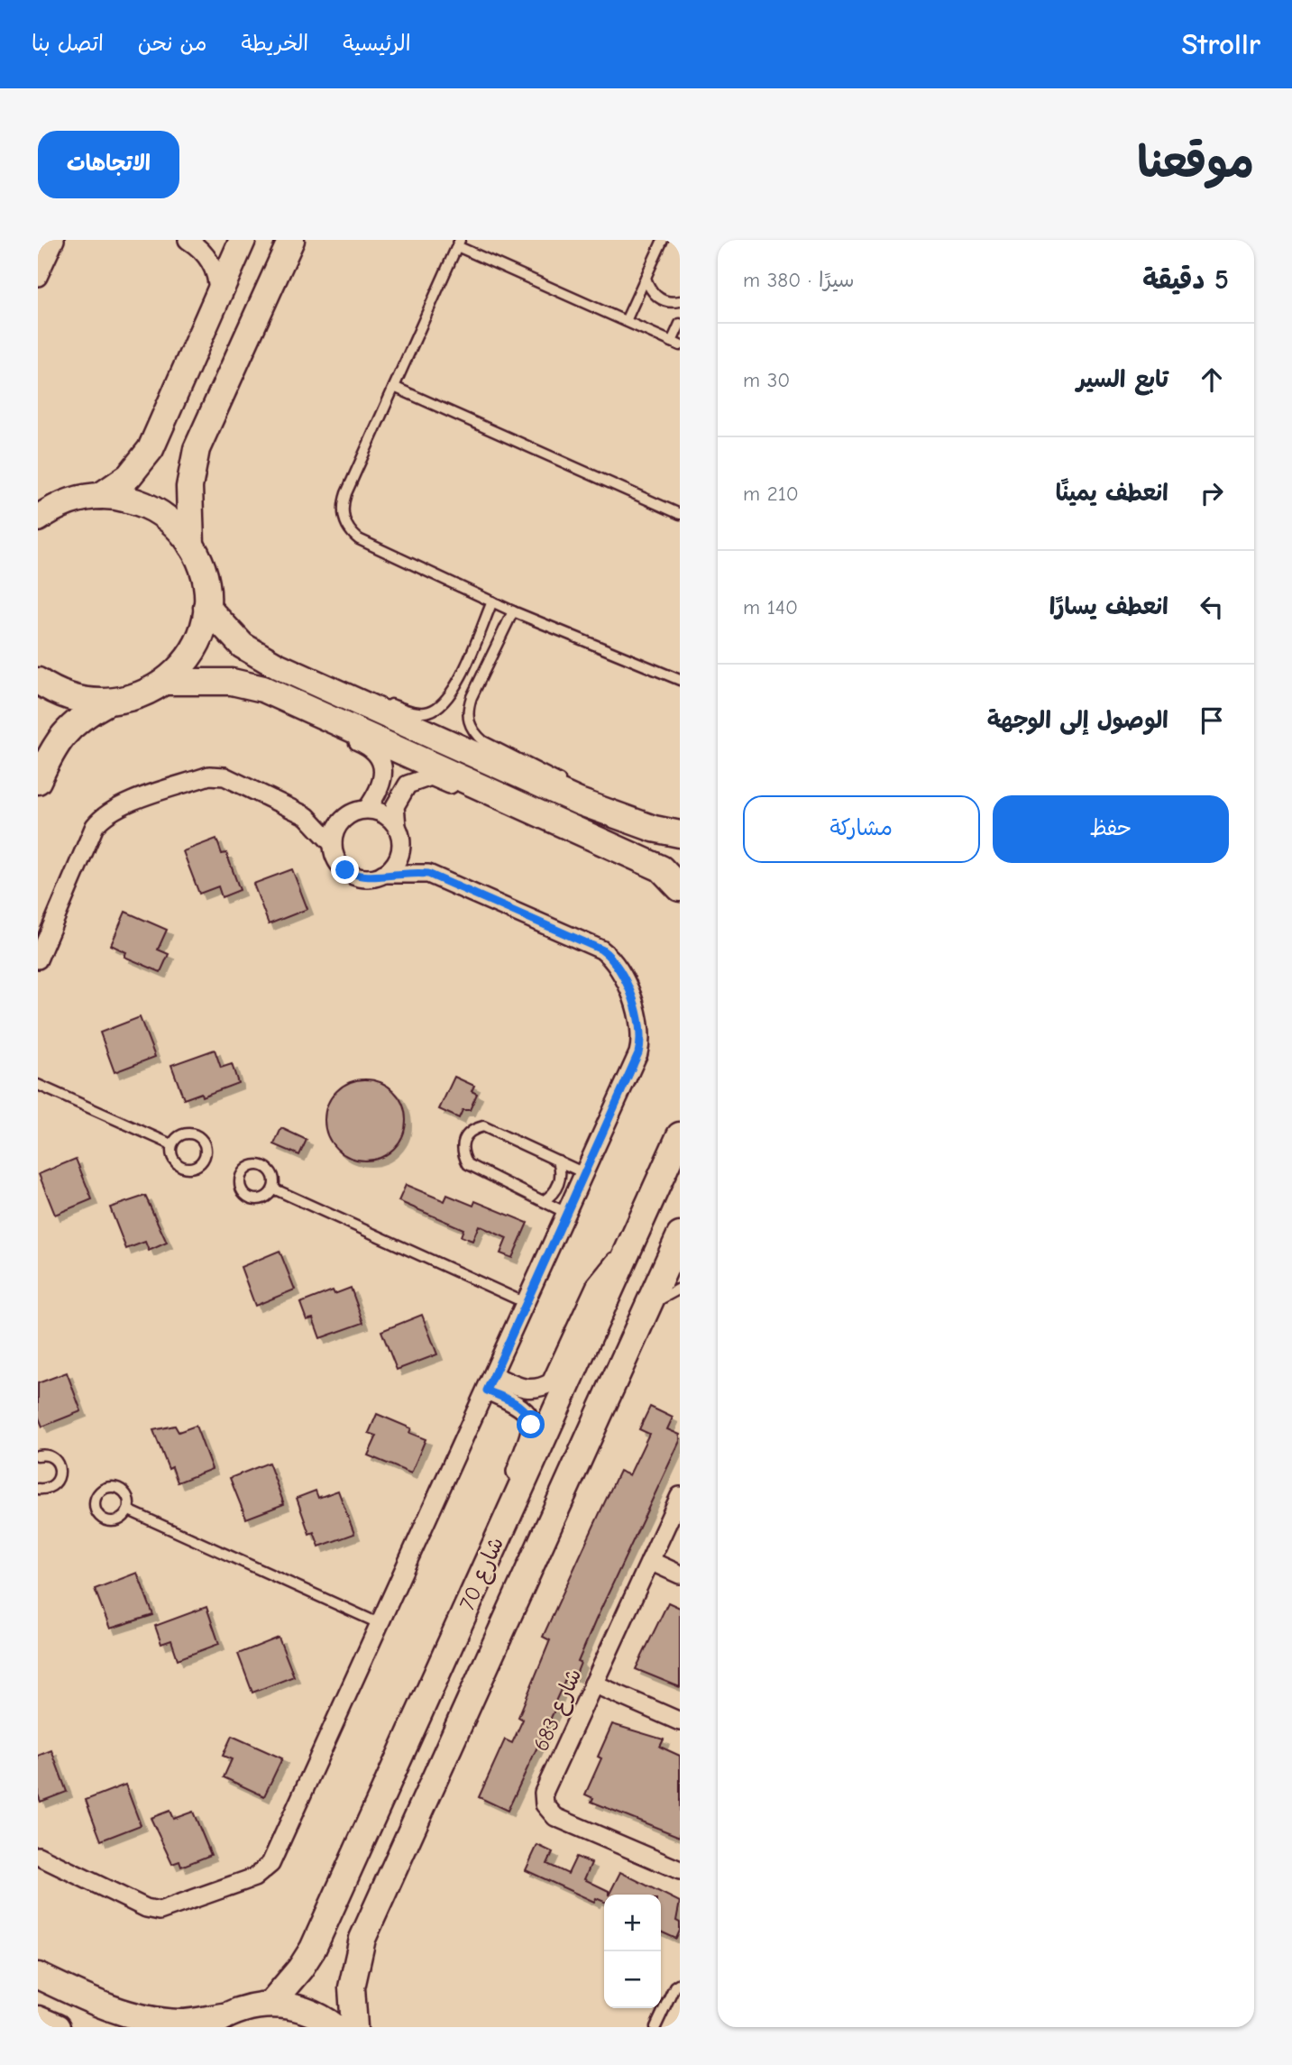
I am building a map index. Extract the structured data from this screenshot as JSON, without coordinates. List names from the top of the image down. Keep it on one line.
{"streets":{"main road":["شارع 70"],"street":["شارع 683"]},"page":{"header":"Strollr","nav":["الرئيسية","الخريطة","من نحن","اتصل بنا"],"title":"موقعنا","buttons":["الاتجاهات",["حفظ","مشاركة"]],"heading":["5 دقيقة","سيرًا · 380 m"],"list":[["تابع السير","30 m"],["انعطف يمينًا","210 m"],["انعطف يسارًا","140 m"],"الوصول إلى الوجهة"],"map_buttons":["+","−"]}}
